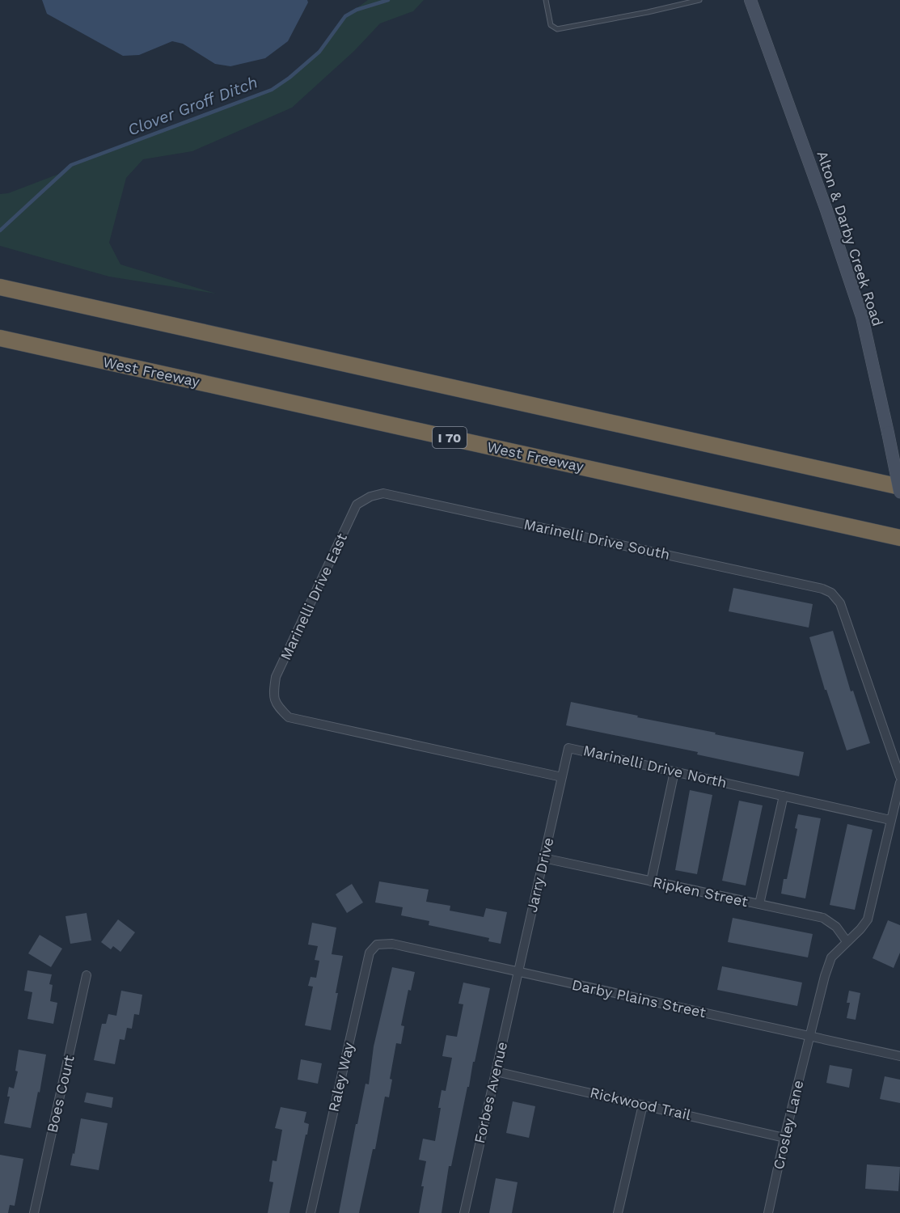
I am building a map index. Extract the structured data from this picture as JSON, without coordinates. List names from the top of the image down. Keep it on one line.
{"streets":{"highway":["West Freeway","I 70"],"main road":["Alton & Darby Creek Road"],"street":["Marinelli Drive South","Marinelli Drive East","Marinelli Drive North","Jarry Drive","Ripken Street","Darby Plains Street","Raley Way","Forbes Avenue","Boes Court","Rickwood Trail","Crosley Lane"]},"crossings":[["Marinelli Drive South","Marinelli Drive East"],["Marinelli Drive East","Marinelli Drive North"],["Marinelli Drive East","Jarry Drive"],["Marinelli Drive North","Jarry Drive"],["Marinelli Drive North","Crosley Lane"],["Jarry Drive","Ripken Street"],["Jarry Drive","Darby Plains Street"],["Jarry Drive","Forbes Avenue"],["Ripken Street","Crosley Lane"],["Darby Plains Street","Raley Way"],["Darby Plains Street","Forbes Avenue"],["Darby Plains Street","Crosley Lane"],["Forbes Avenue","Rickwood Trail"],["Rickwood Trail","Crosley Lane"]],"water":["Clover Groff Ditch"]}
